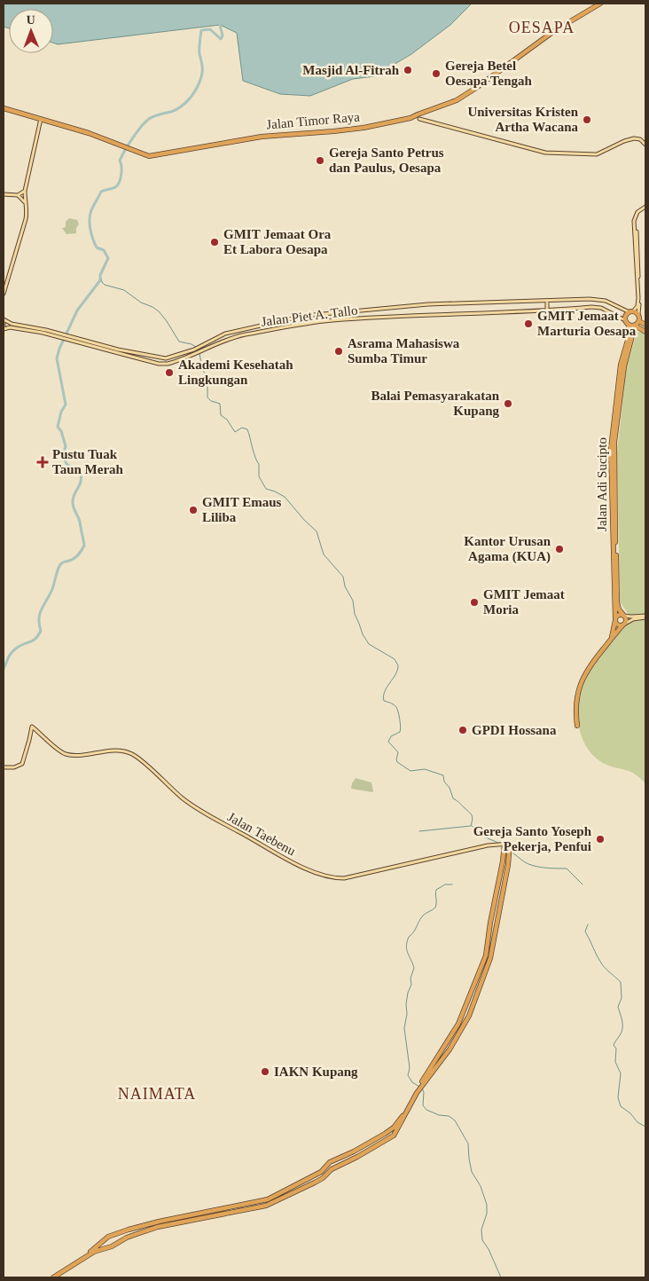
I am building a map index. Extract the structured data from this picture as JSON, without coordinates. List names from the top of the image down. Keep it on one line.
{"streets":{"highway":["Jalan Timor Raya","Jalan Adi Sucipto"],"main road":["Jalan Piet A. Tallo","Jalan Taebenu"]},"crossings":[["Jalan Piet A. Tallo","Jalan Adi Sucipto"]],"districts":["OESAPA","NAIMATA"],"places":{"other":["Masjid Al-Fitrah","Gereja Betel Oesapa Tengah","Universitas Kristen Artha Wacana","Gereja Santo Petrus dan Paulus, Oesapa","GMIT Jemaat Ora Et Labora Oesapa","GMIT Jemaat Marturia Oesapa","Asrama Mahasiswa Sumba Timur","Akademi Kesehatah Lingkungan","Balai Pemasyarakatan Kupang","GMIT Emaus Liliba","Kantor Urusan Agama (KUA)","GMIT Jemaat Moria","GPDI Hossana","Gereja Santo Yoseph Pekerja, Penfui","IAKN Kupang"],"health":["Pustu Tuak Taun Merah"]},"north":"top"}
